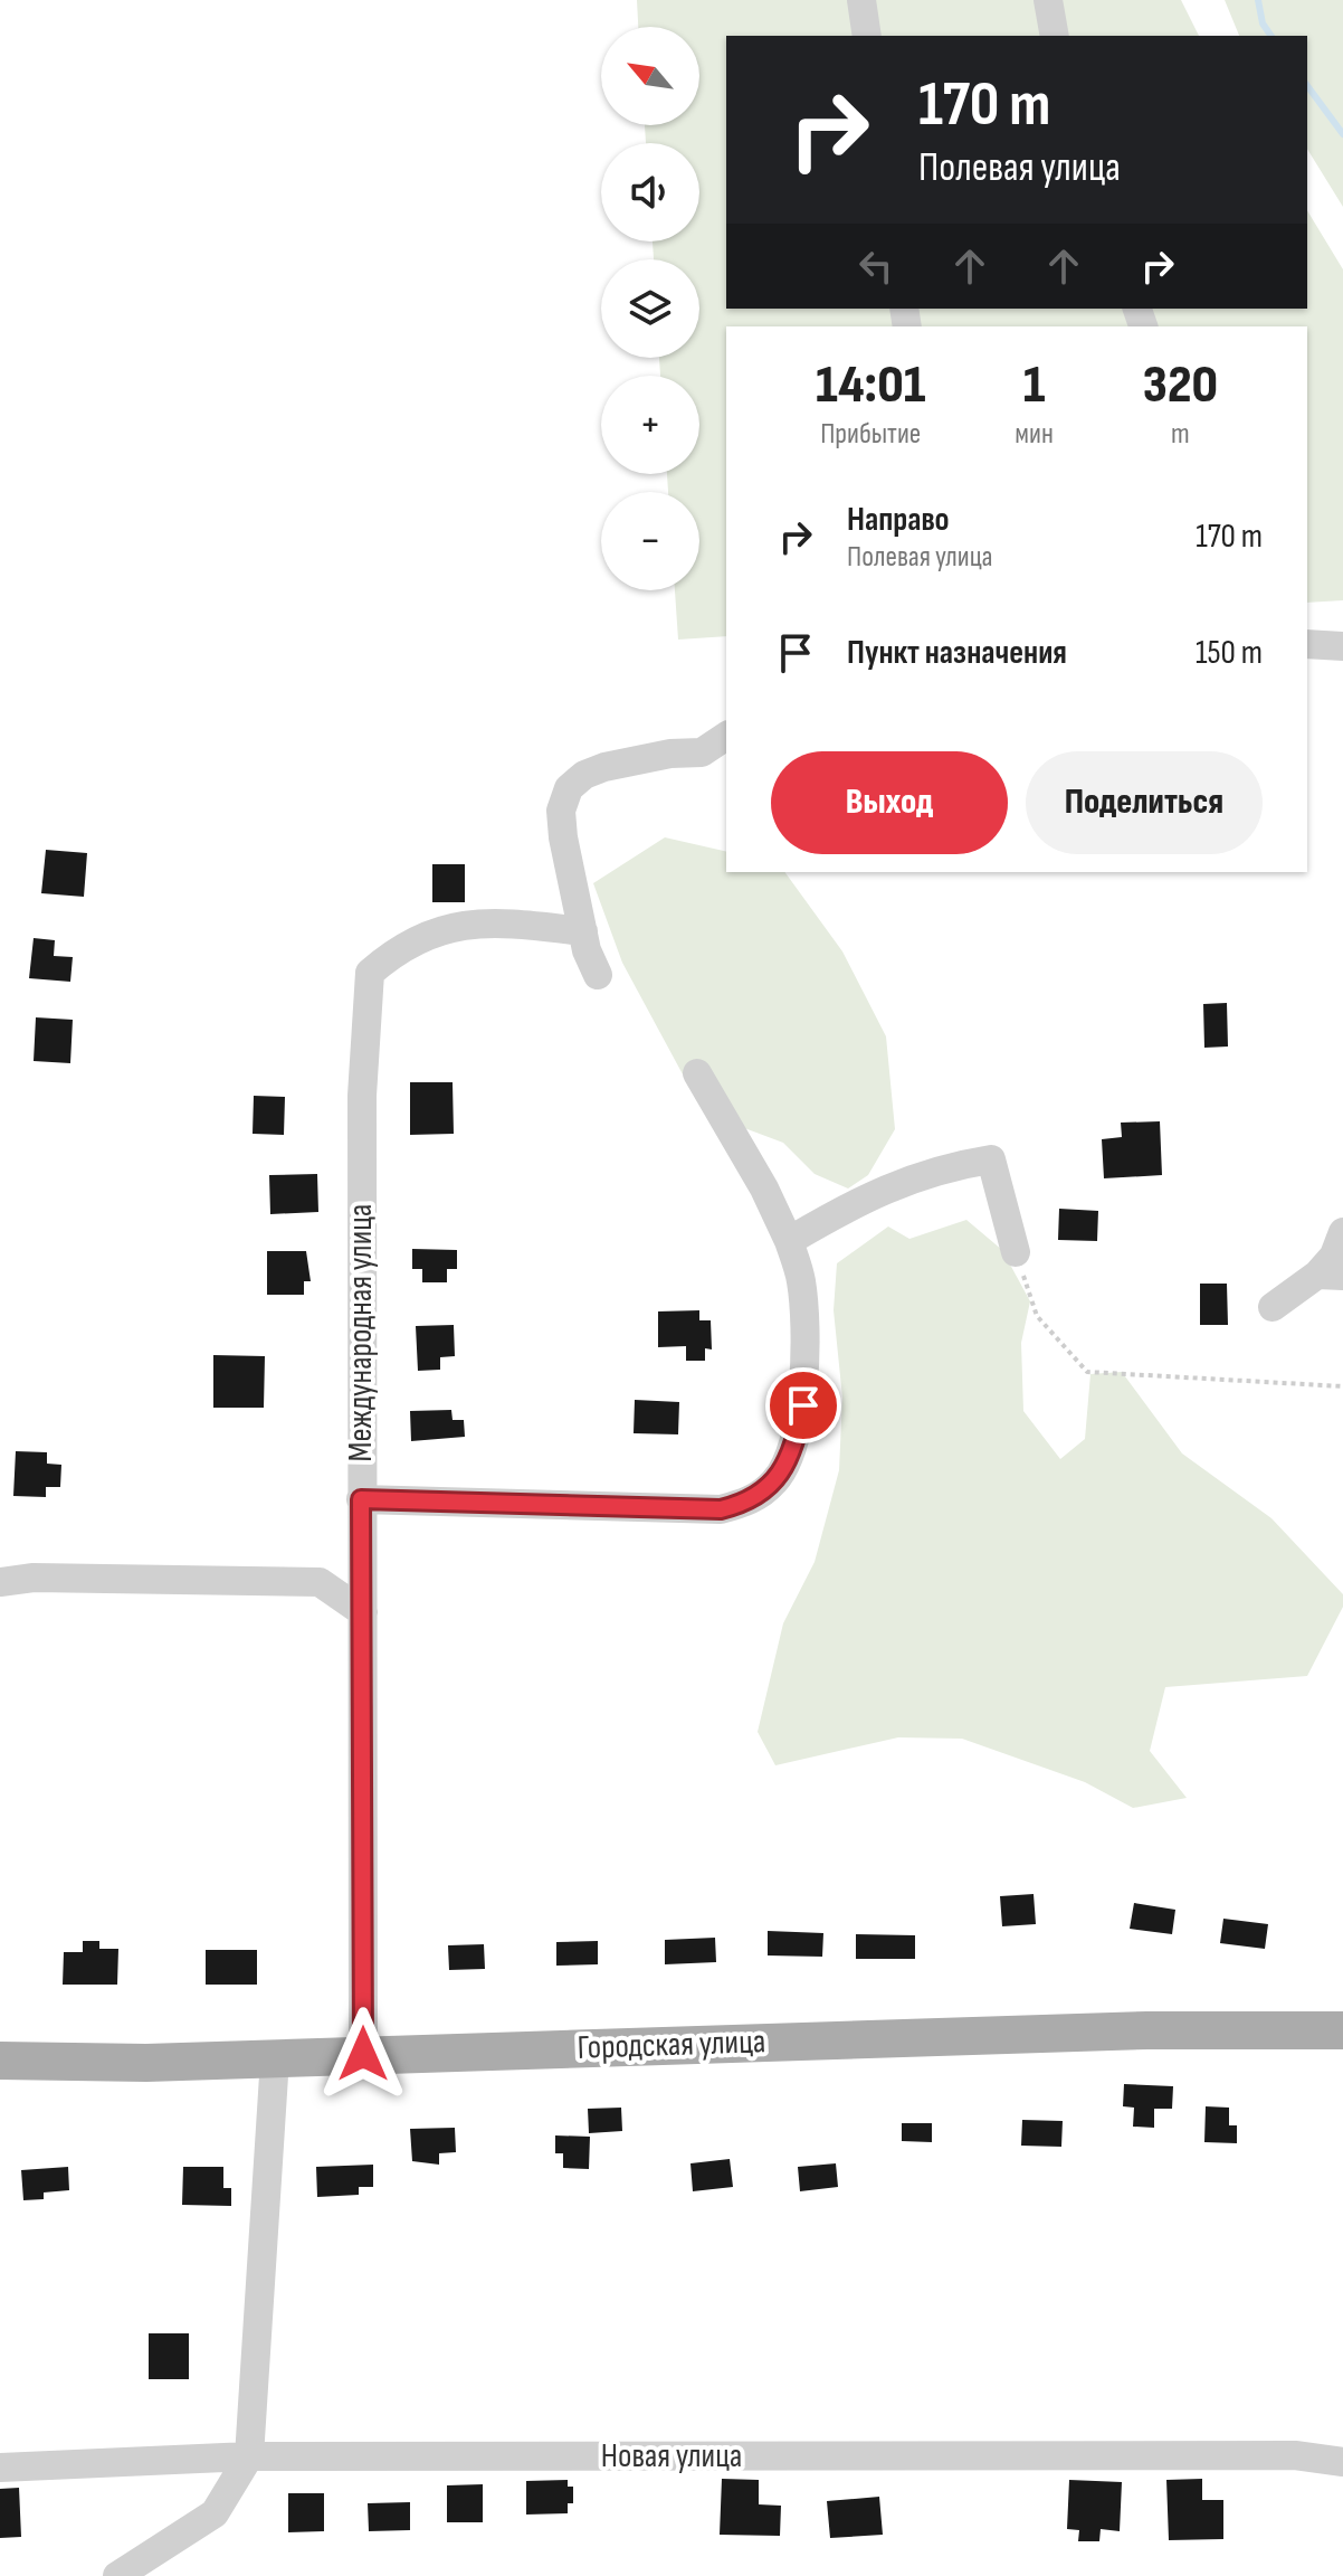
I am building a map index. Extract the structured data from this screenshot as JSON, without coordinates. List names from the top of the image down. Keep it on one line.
{"streets":{"main road":["Городская улица"],"street":["Международная улица","Новая улица"]},"crossings":[["Международная улица","Городская улица"]],"north":"top left","page":{"map_buttons":["+","−"],"turn":["170 m","Полевая улица"],"eta":["14:01","Прибытие","1","мин","320","m"],"list":[{"name":"Направо","note":"Полевая улица","value":"170 m"},{"name":"Пункт назначения","value":"150 m"}],"buttons":["Выход","Поделиться"]}}
